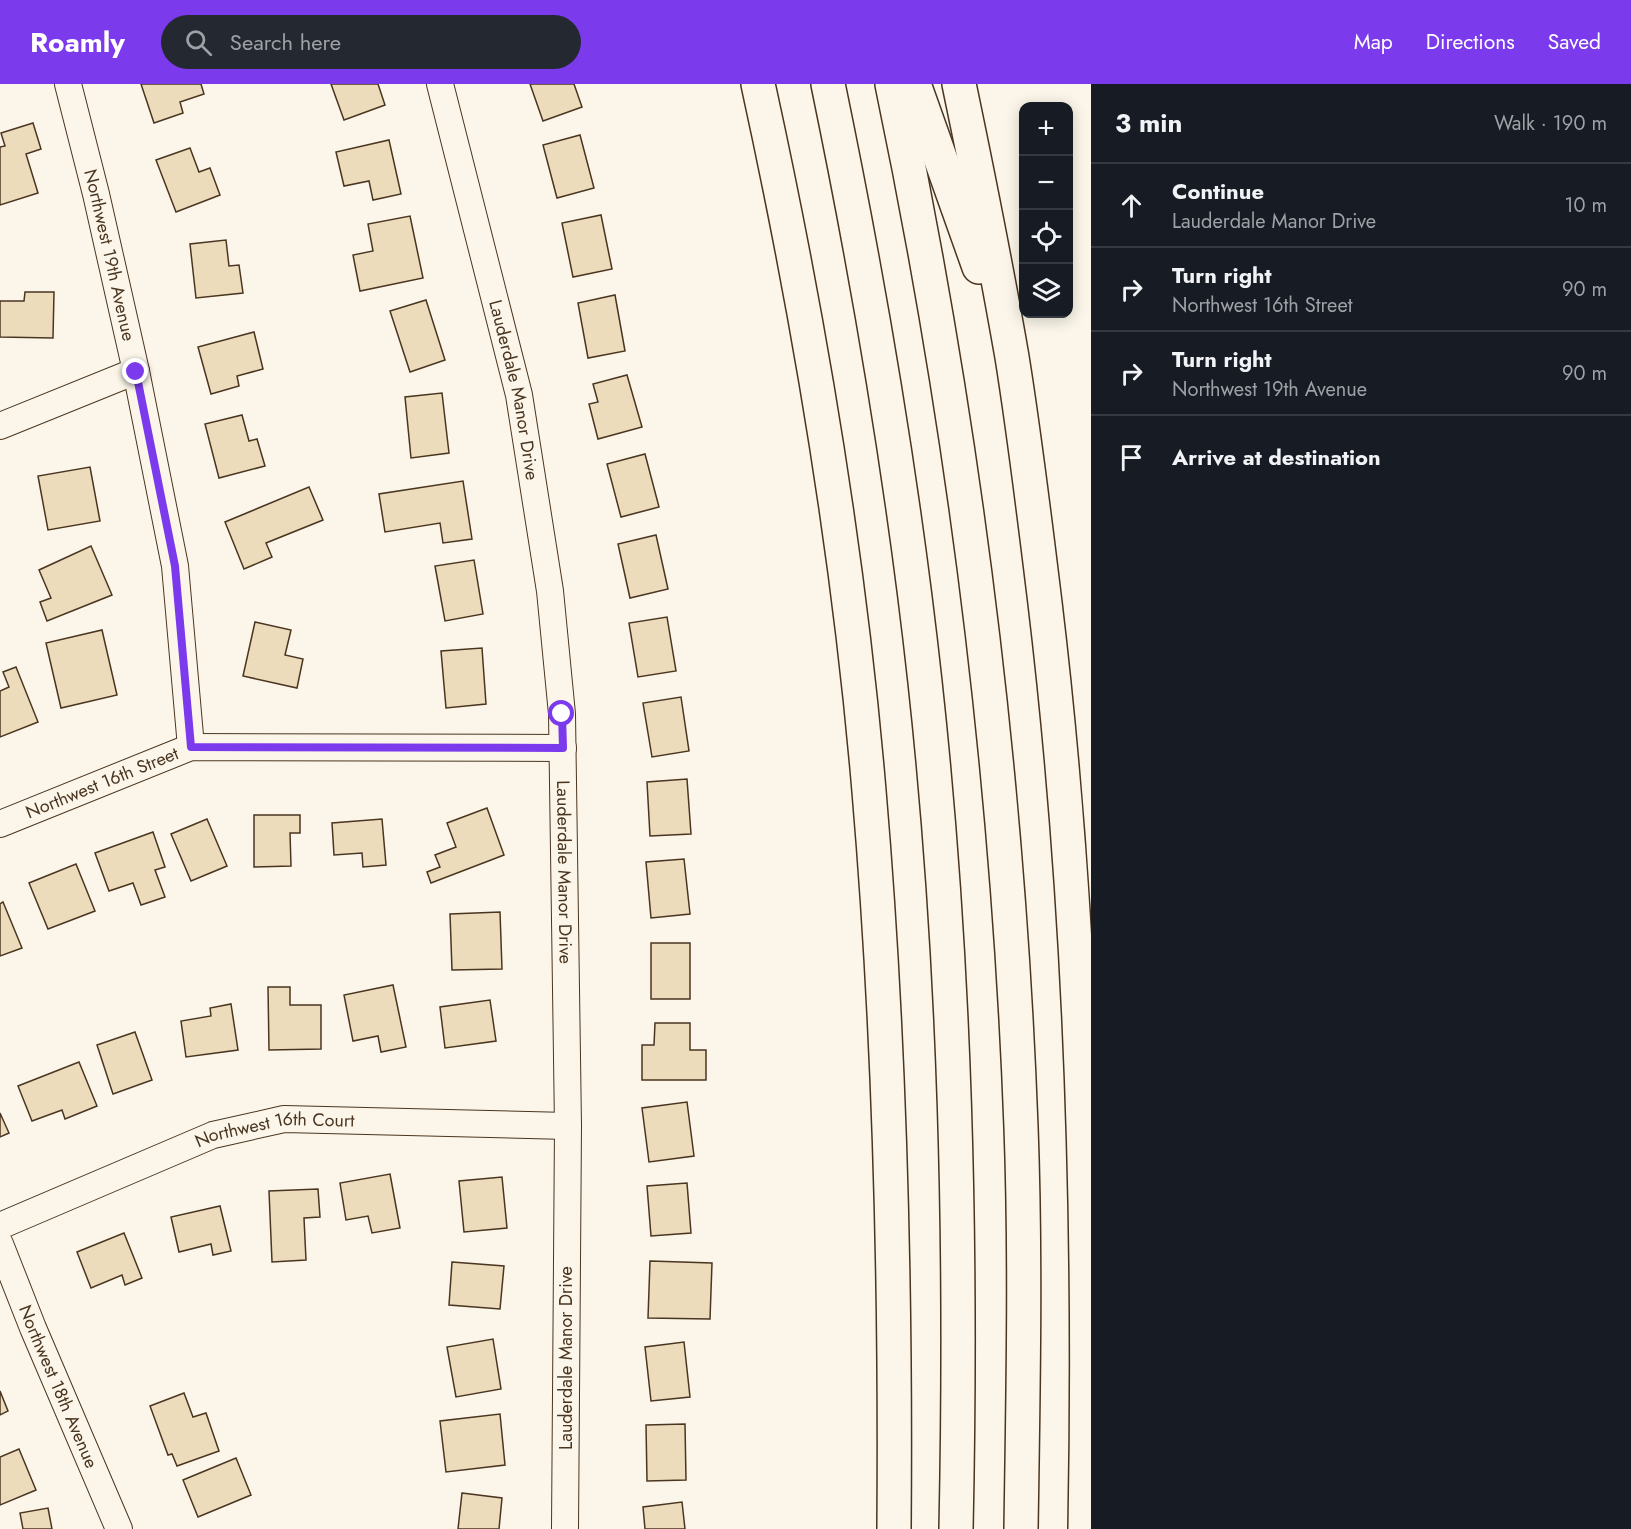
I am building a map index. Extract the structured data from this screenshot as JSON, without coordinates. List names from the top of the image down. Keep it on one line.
{"streets":{"street":["Northwest 19th Avenue","Lauderdale Manor Drive","Northwest 16th Street","Northwest 16th Court","Northwest 18th Avenue"]},"crossings":[["Northwest 19th Avenue","Northwest 16th Street"],["Lauderdale Manor Drive","Northwest 16th Street"],["Lauderdale Manor Drive","Northwest 16th Court"]],"page":{"header":"Roamly","search":"Search here","nav":["Map","Directions","Saved"],"heading":["3 min","Walk · 190 m"],"map_buttons":["+","−"],"list":[["Continue","Lauderdale Manor Drive","10 m"],["Turn right","Northwest 16th Street","90 m"],["Turn right","Northwest 19th Avenue","90 m"],"Arrive at destination"]}}
